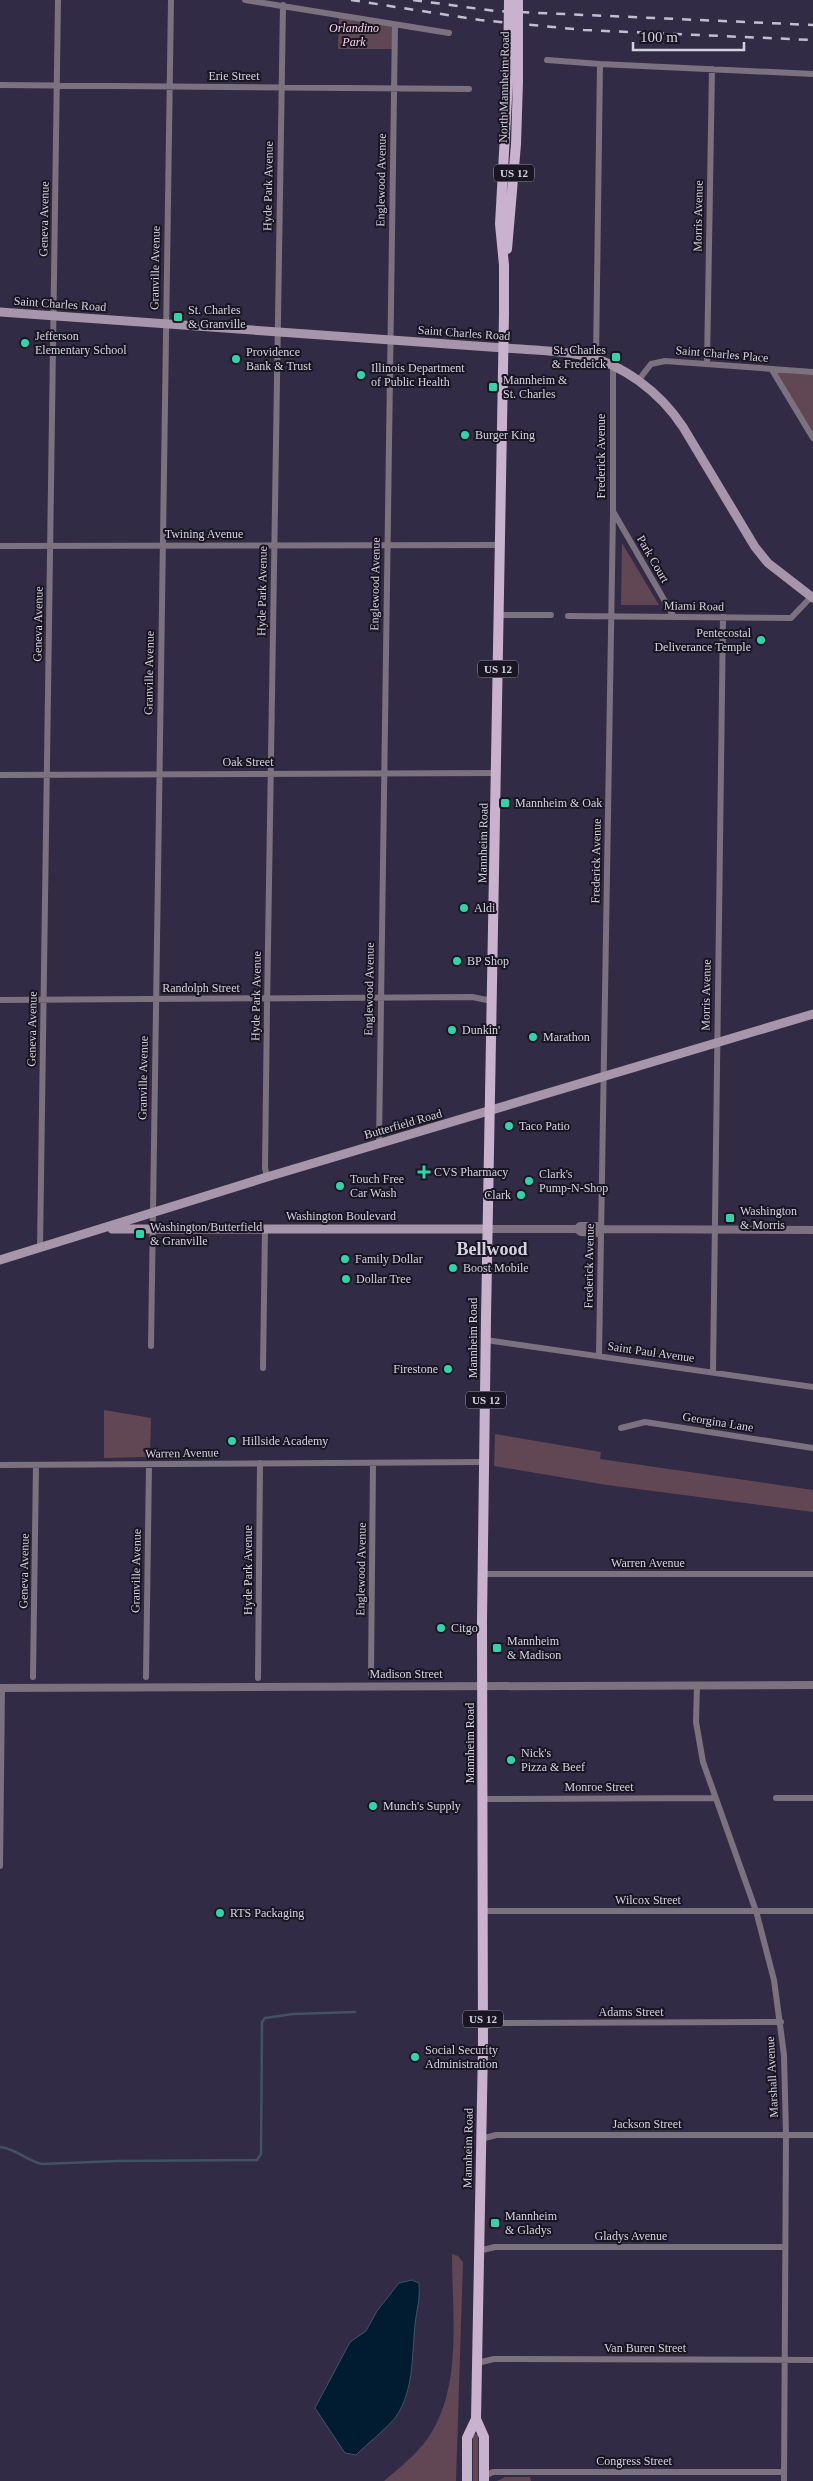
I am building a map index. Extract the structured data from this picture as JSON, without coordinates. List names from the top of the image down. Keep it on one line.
{"streets":{"main road":["North Mannheim Road","US 12","Saint Charles Road","Mannheim Road","Butterfield Road","Washington Boulevard"],"street":["Erie Street","Englewood Avenue","Hyde Park Avenue","Morris Avenue","Geneva Avenue","Granville Avenue","Saint Charles Place","Frederick Avenue","Twining Avenue","Park Court","Miami Road","Oak Street","Randolph Street","Saint Paul Avenue","Georgina Lane","Warren Avenue","Madison Street","Monroe Street","Wilcox Street","Adams Street","Marshall Avenue","Jackson Street","Gladys Avenue","Van Buren Street","Congress Street"]},"crossings":[["Erie Street","Englewood Avenue"],["Erie Street","Hyde Park Avenue"],["Erie Street","Geneva Avenue"],["Erie Street","Granville Avenue"],["North Mannheim Road","Saint Charles Road"],["North Mannheim Road","Mannheim Road"],["Englewood Avenue","Saint Charles Road"],["Englewood Avenue","Twining Avenue"],["Englewood Avenue","Oak Street"],["Englewood Avenue","Randolph Street"],["Englewood Avenue","Butterfield Road"],["Englewood Avenue","Warren Avenue"],["Hyde Park Avenue","Saint Charles Road"],["Hyde Park Avenue","Twining Avenue"],["Hyde Park Avenue","Oak Street"],["Hyde Park Avenue","Randolph Street"],["Hyde Park Avenue","Butterfield Road"],["Hyde Park Avenue","Warren Avenue"],["Morris Avenue","Saint Charles Place"],["Morris Avenue","Miami Road"],["Morris Avenue","Butterfield Road"],["Morris Avenue","Washington Boulevard"],["Morris Avenue","Saint Paul Avenue"],["Geneva Avenue","Saint Charles Road"],["Geneva Avenue","Twining Avenue"],["Geneva Avenue","Oak Street"],["Geneva Avenue","Randolph Street"],["Geneva Avenue","Butterfield Road"],["Geneva Avenue","Warren Avenue"],["Granville Avenue","Saint Charles Road"],["Granville Avenue","Twining Avenue"],["Granville Avenue","Oak Street"],["Granville Avenue","Randolph Street"],["Granville Avenue","Butterfield Road"],["Granville Avenue","Washington Boulevard"],["Granville Avenue","Warren Avenue"],["Saint Charles Road","Saint Charles Place"],["Saint Charles Road","Frederick Avenue"],["Saint Charles Road","Miami Road"],["Saint Charles Road","Mannheim Road"],["Frederick Avenue","Park Court"],["Frederick Avenue","Miami Road"],["Frederick Avenue","Butterfield Road"],["Frederick Avenue","Washington Boulevard"],["Frederick Avenue","Saint Paul Avenue"],["Twining Avenue","Mannheim Road"],["Park Court","Miami Road"],["Oak Street","Mannheim Road"],["Mannheim Road","Randolph Street"],["Mannheim Road","Butterfield Road"],["Mannheim Road","Washington Boulevard"],["Mannheim Road","Saint Paul Avenue"],["Mannheim Road","Warren Avenue"],["Mannheim Road","Madison Street"],["Mannheim Road","Monroe Street"],["Mannheim Road","Wilcox Street"],["Mannheim Road","Adams Street"],["Mannheim Road","Jackson Street"],["Mannheim Road","Gladys Avenue"],["Mannheim Road","Van Buren Street"],["Mannheim Road","Congress Street"],["Butterfield Road","Washington Boulevard"],["Madison Street","Marshall Avenue"],["Monroe Street","Marshall Avenue"],["Wilcox Street","Marshall Avenue"],["Adams Street","Marshall Avenue"],["Marshall Avenue","Jackson Street"],["Marshall Avenue","Gladys Avenue"],["Marshall Avenue","Van Buren Street"],["Marshall Avenue","Congress Street"]],"districts":["Bellwood"],"parks":["Orlandino Park"],"places":{"transit":["St. Charles & Granville","St. Charles & Fredeick","Mannheim & St. Charles","Mannheim & Oak","Washington & Morris","Washington/Butterfield & Granville","Mannheim & Madison","Mannheim & Gladys"],"other":["Jefferson Elementary School","Providence Bank & Trust","Illinois Department of Public Health","Burger King","Pentecostal Deliverance Temple","Aldi","BP Shop","Dunkin'","Marathon","Taco Patio","Clark's Pump-N-Shop","Touch Free Car Wash","Clark","Family Dollar","Boost Mobile","Dollar Tree","Firestone","Hillside Academy","Citgo","Nick's Pizza & Beef","Munch's Supply","RTS Packaging","Social Security Administration"],"health":["CVS Pharmacy"]},"scale_bar":"100 m"}
